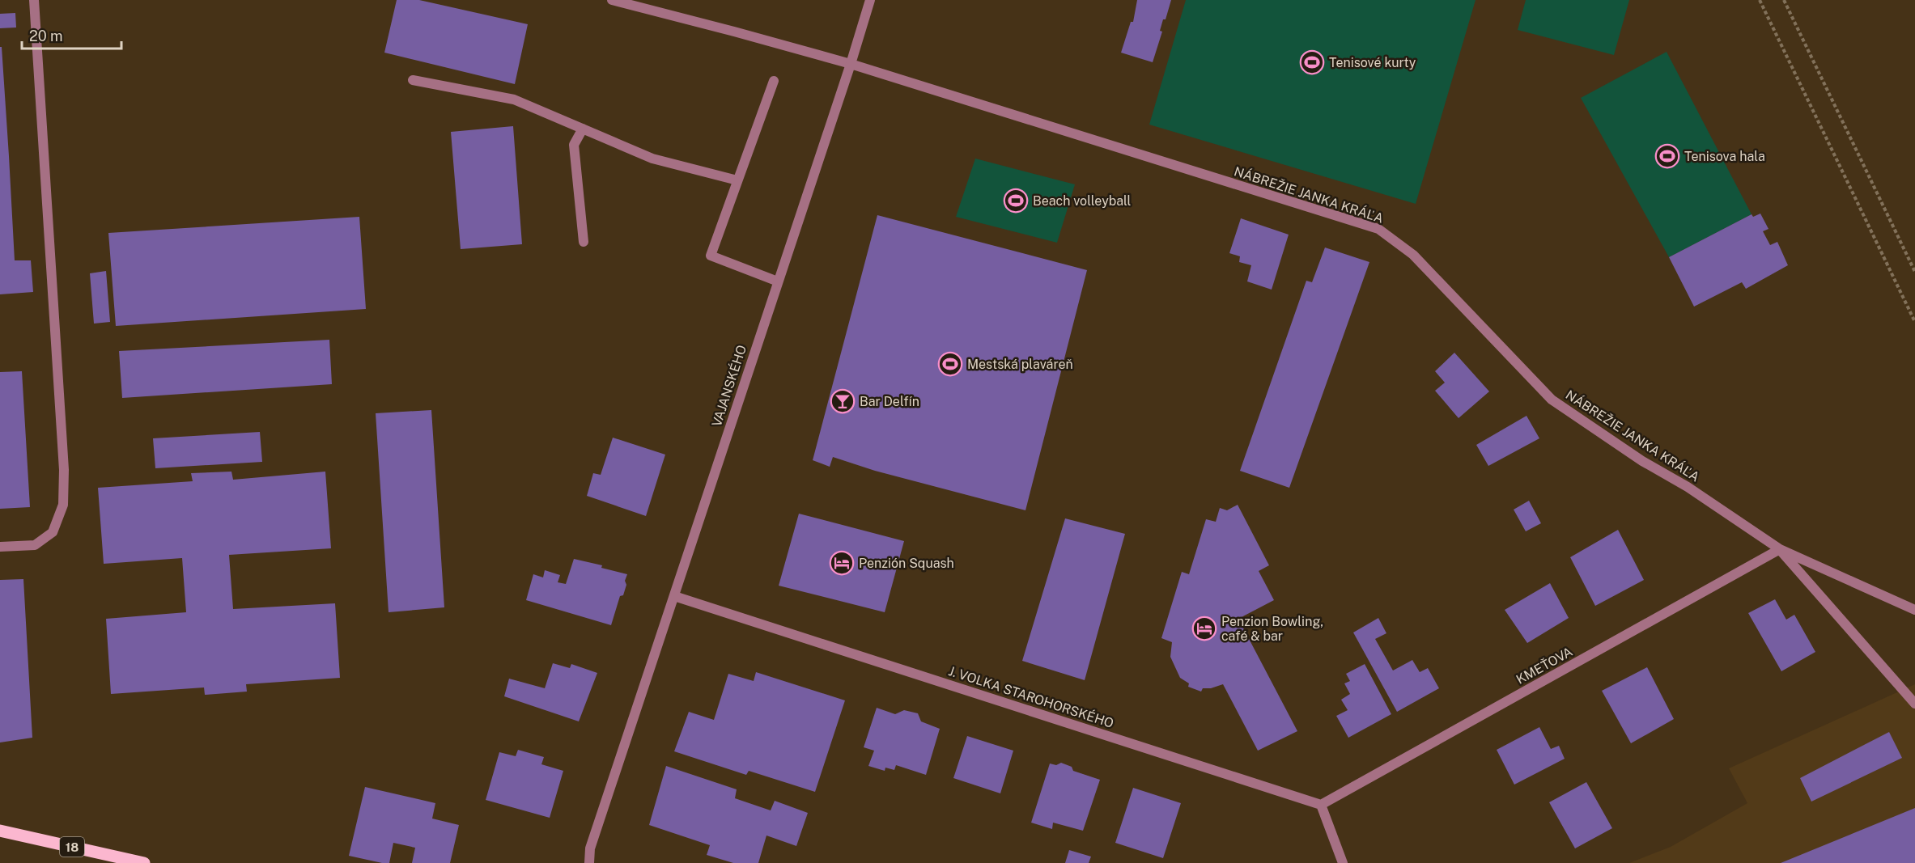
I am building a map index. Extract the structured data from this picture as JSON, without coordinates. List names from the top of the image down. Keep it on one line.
{"streets":{"main road":["18"],"street":["NÁBREŽIE JANKA KRÁĽA","VAJANSKÉHO","KMEŤOVA","J. VOLKA STAROHORSKÉHO"]},"crossings":[["NÁBREŽIE JANKA KRÁĽA","VAJANSKÉHO"],["NÁBREŽIE JANKA KRÁĽA","KMEŤOVA"],["VAJANSKÉHO","J. VOLKA STAROHORSKÉHO"],["KMEŤOVA","J. VOLKA STAROHORSKÉHO"]],"places":{"sports":["Tenisové kurty","Tenisova hala","Beach volleyball","Mestská plaváreň"],"bar":["Bar Delfín"],"hotel":["Penzión Squash","Penzion Bowling, café & bar"]},"scale_bar":"20 m"}
